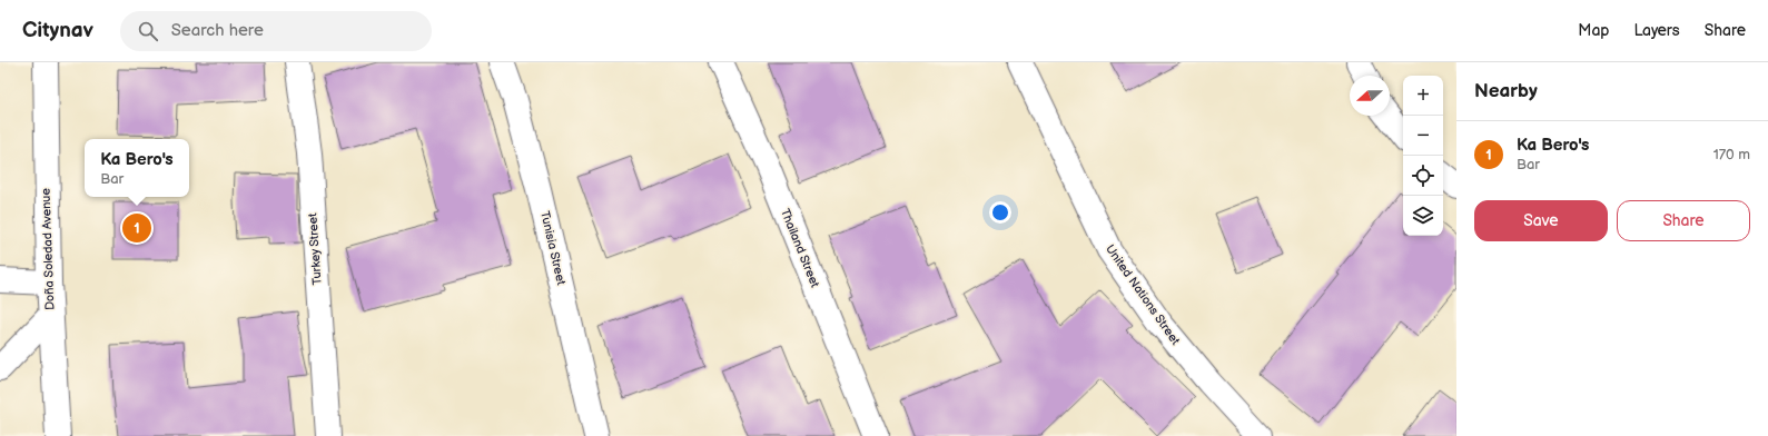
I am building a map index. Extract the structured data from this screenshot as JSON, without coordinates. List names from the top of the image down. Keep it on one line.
{"streets":{"street":["Tunisia Street","Thailand Street","Doña Soledad Avenue","Turkey Street","United Nations Street"]},"north":"left","page":{"header":"Citynav","search":"Search here","nav":["Map","Layers","Share"],"heading":"Nearby","map_buttons":["+","−"],"list":[{"mark":"1","name":"Ka Bero's","note":"Bar","value":"170 m"}],"popup":["Ka Bero's","Bar"],"buttons":["Save","Share"],"pins":"1"}}
